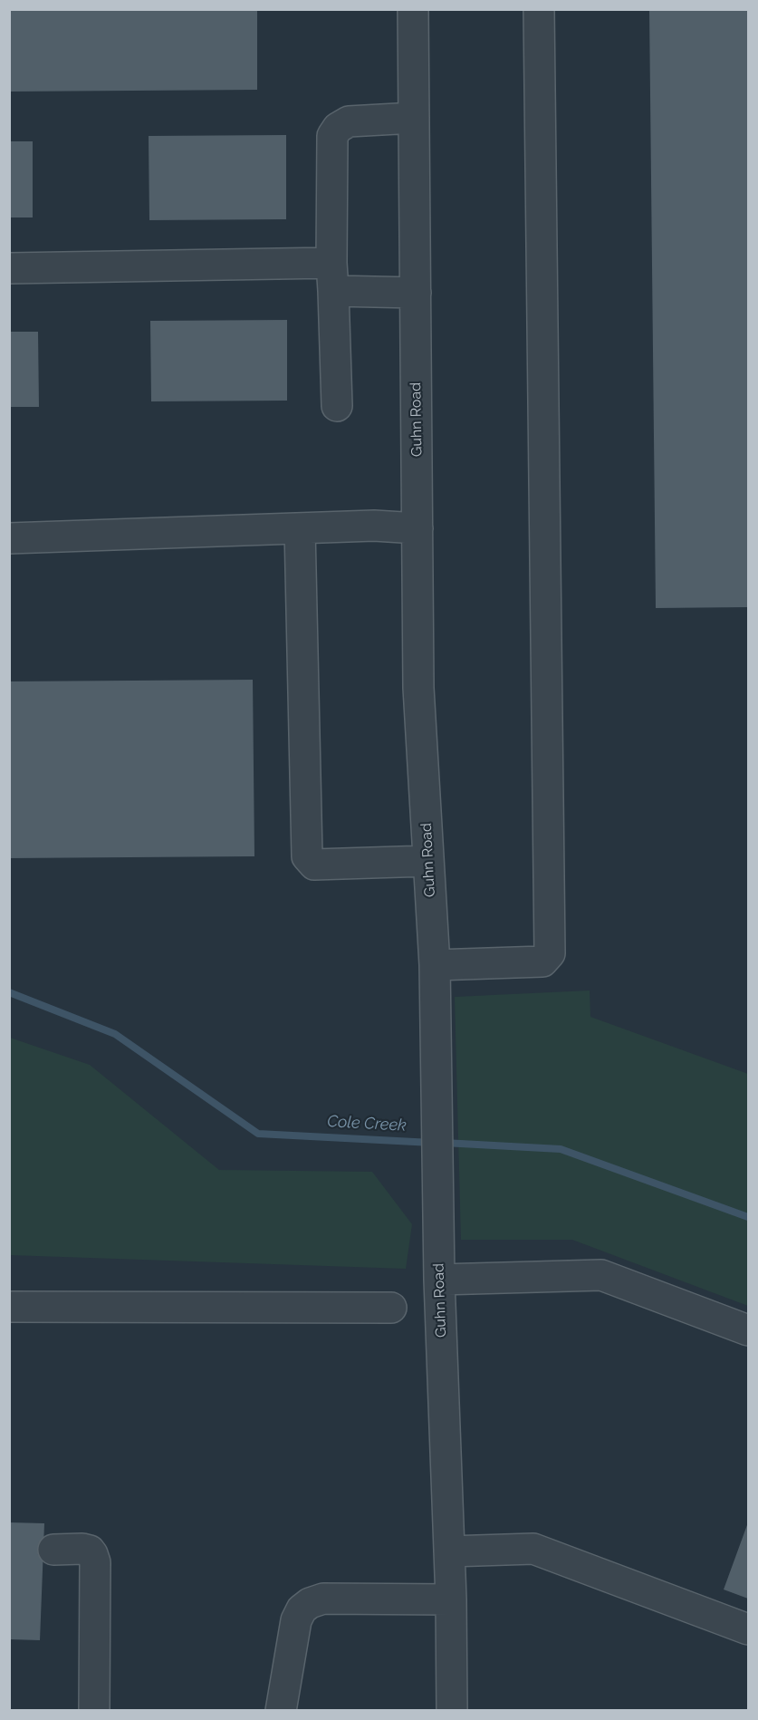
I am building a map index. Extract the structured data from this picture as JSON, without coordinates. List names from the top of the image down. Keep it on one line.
{"streets":{"street":["Guhn Road"]},"water":["Cole Creek"]}
